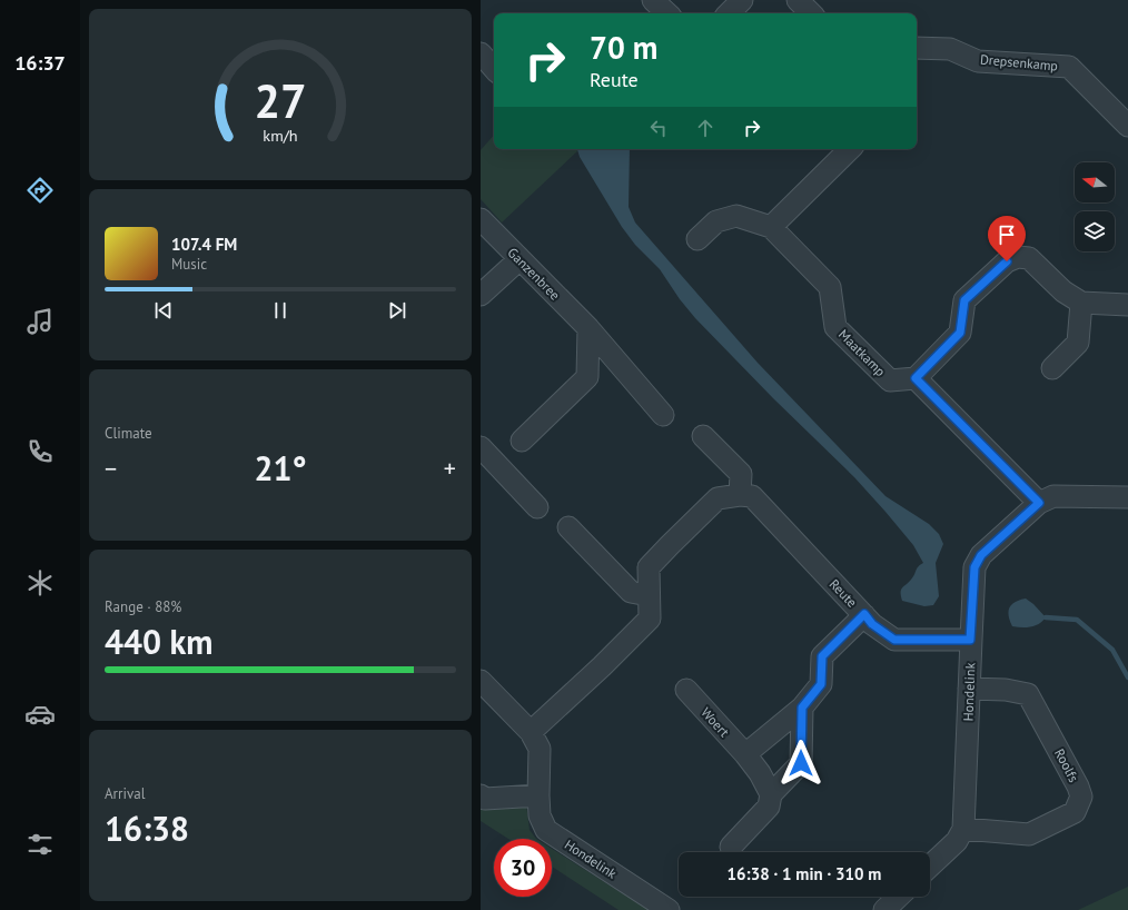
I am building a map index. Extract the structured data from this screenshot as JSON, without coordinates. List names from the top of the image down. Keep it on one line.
{"streets":{"street":["Drepsenkamp","Ganzenbree","Maatkamp","Reute","Hondelink","Woert","Roolfs"]},"crossings":[["Reute","Hondelink"],["Hondelink","Roolfs"]],"north":"left","page":{"tabs":"16:37","turn":["70 m","Reute"],"song":["107.4 FM","Music"],"tile":["Climate",["Range · 88%","440 km"],["Arrival","16:38"]],"heat":["−","21°","+"],"limit":"30","trip":"16:38 · 1 min · 310 m","gauge":["27","km/h"]}}
